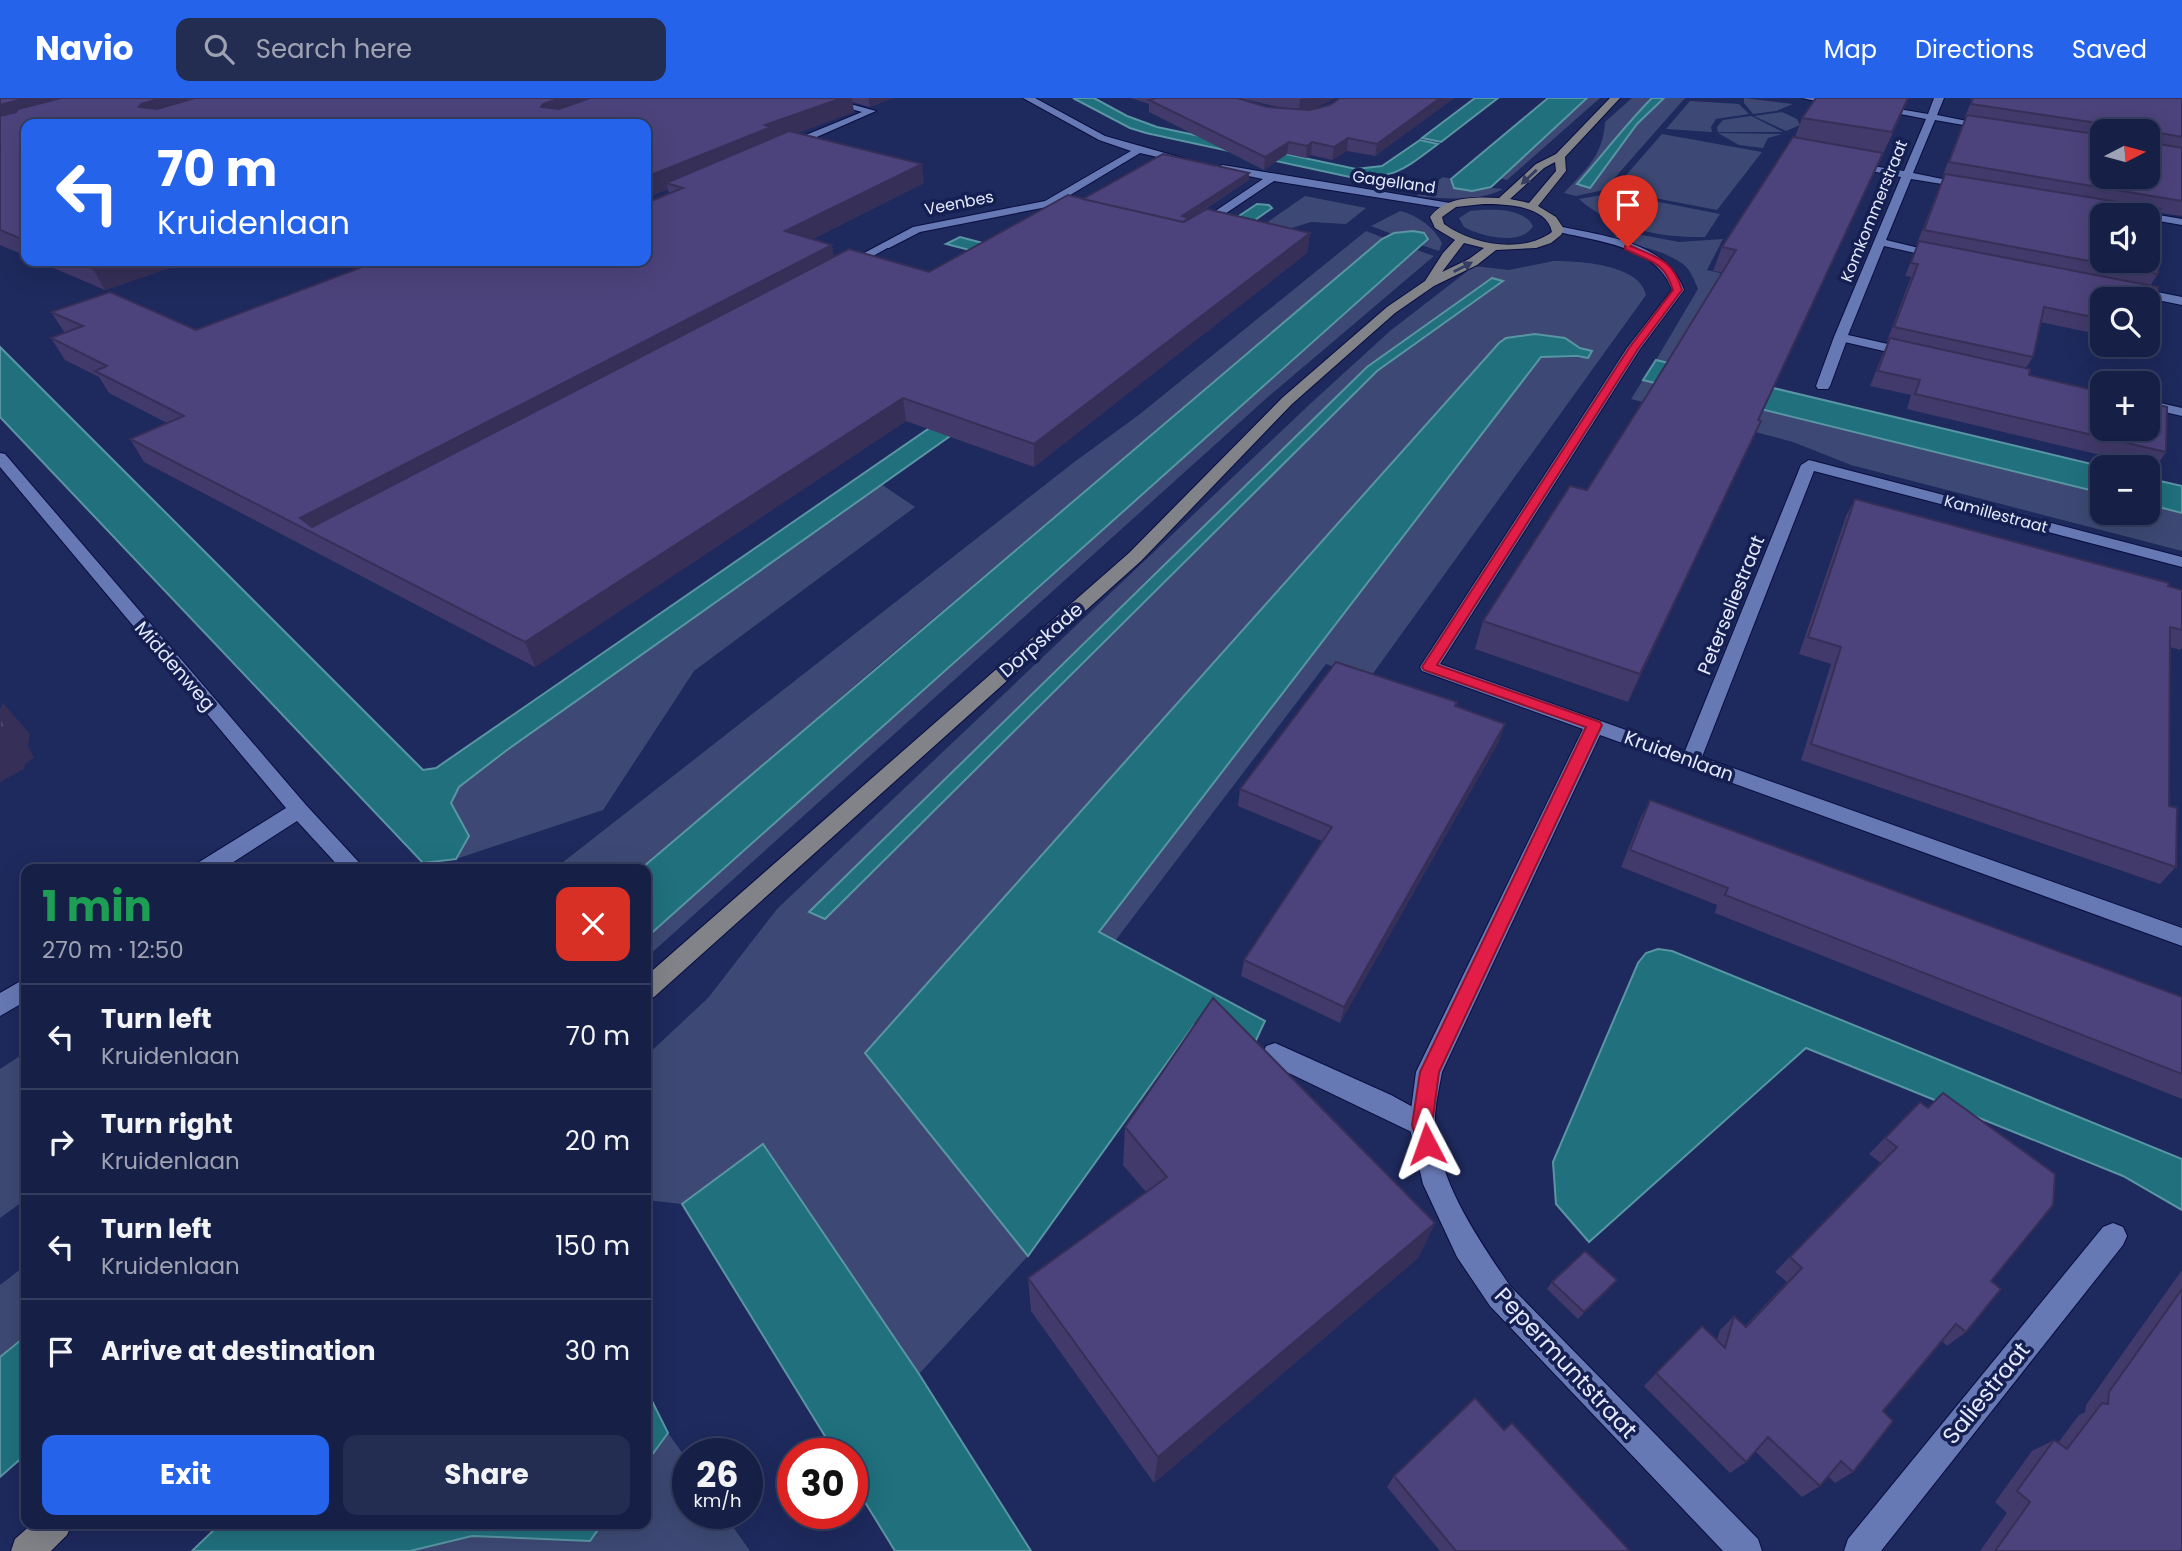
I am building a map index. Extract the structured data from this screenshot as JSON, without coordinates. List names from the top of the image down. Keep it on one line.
{"streets":{"main road":["Dorpskade"],"street":["Gagelland","Veenbes","Komkommerstraat","Kamillestraat","Peterseliestraat","Middenweg","Kruidenlaan","Pepermuntstraat","Saliestraat"]},"crossings":[["Kamillestraat","Peterseliestraat"],["Peterseliestraat","Kruidenlaan"],["Kruidenlaan","Pepermuntstraat"]],"north":"right","page":{"header":"Navio","search":"Search here","nav":["Map","Directions","Saved"],"map_buttons":["+","−"],"turn":["70 m","Kruidenlaan"],"heading":["1 min","270 m · 12:50"],"list":[{"name":"Turn left","note":"Kruidenlaan","value":"70 m"},{"name":"Turn right","note":"Kruidenlaan","value":"20 m"},{"name":"Turn left","note":"Kruidenlaan","value":"150 m"},{"name":"Arrive at destination","value":"30 m"}],"buttons":["Exit","Share"],"speed":"26 km/h","limit":"30"}}
